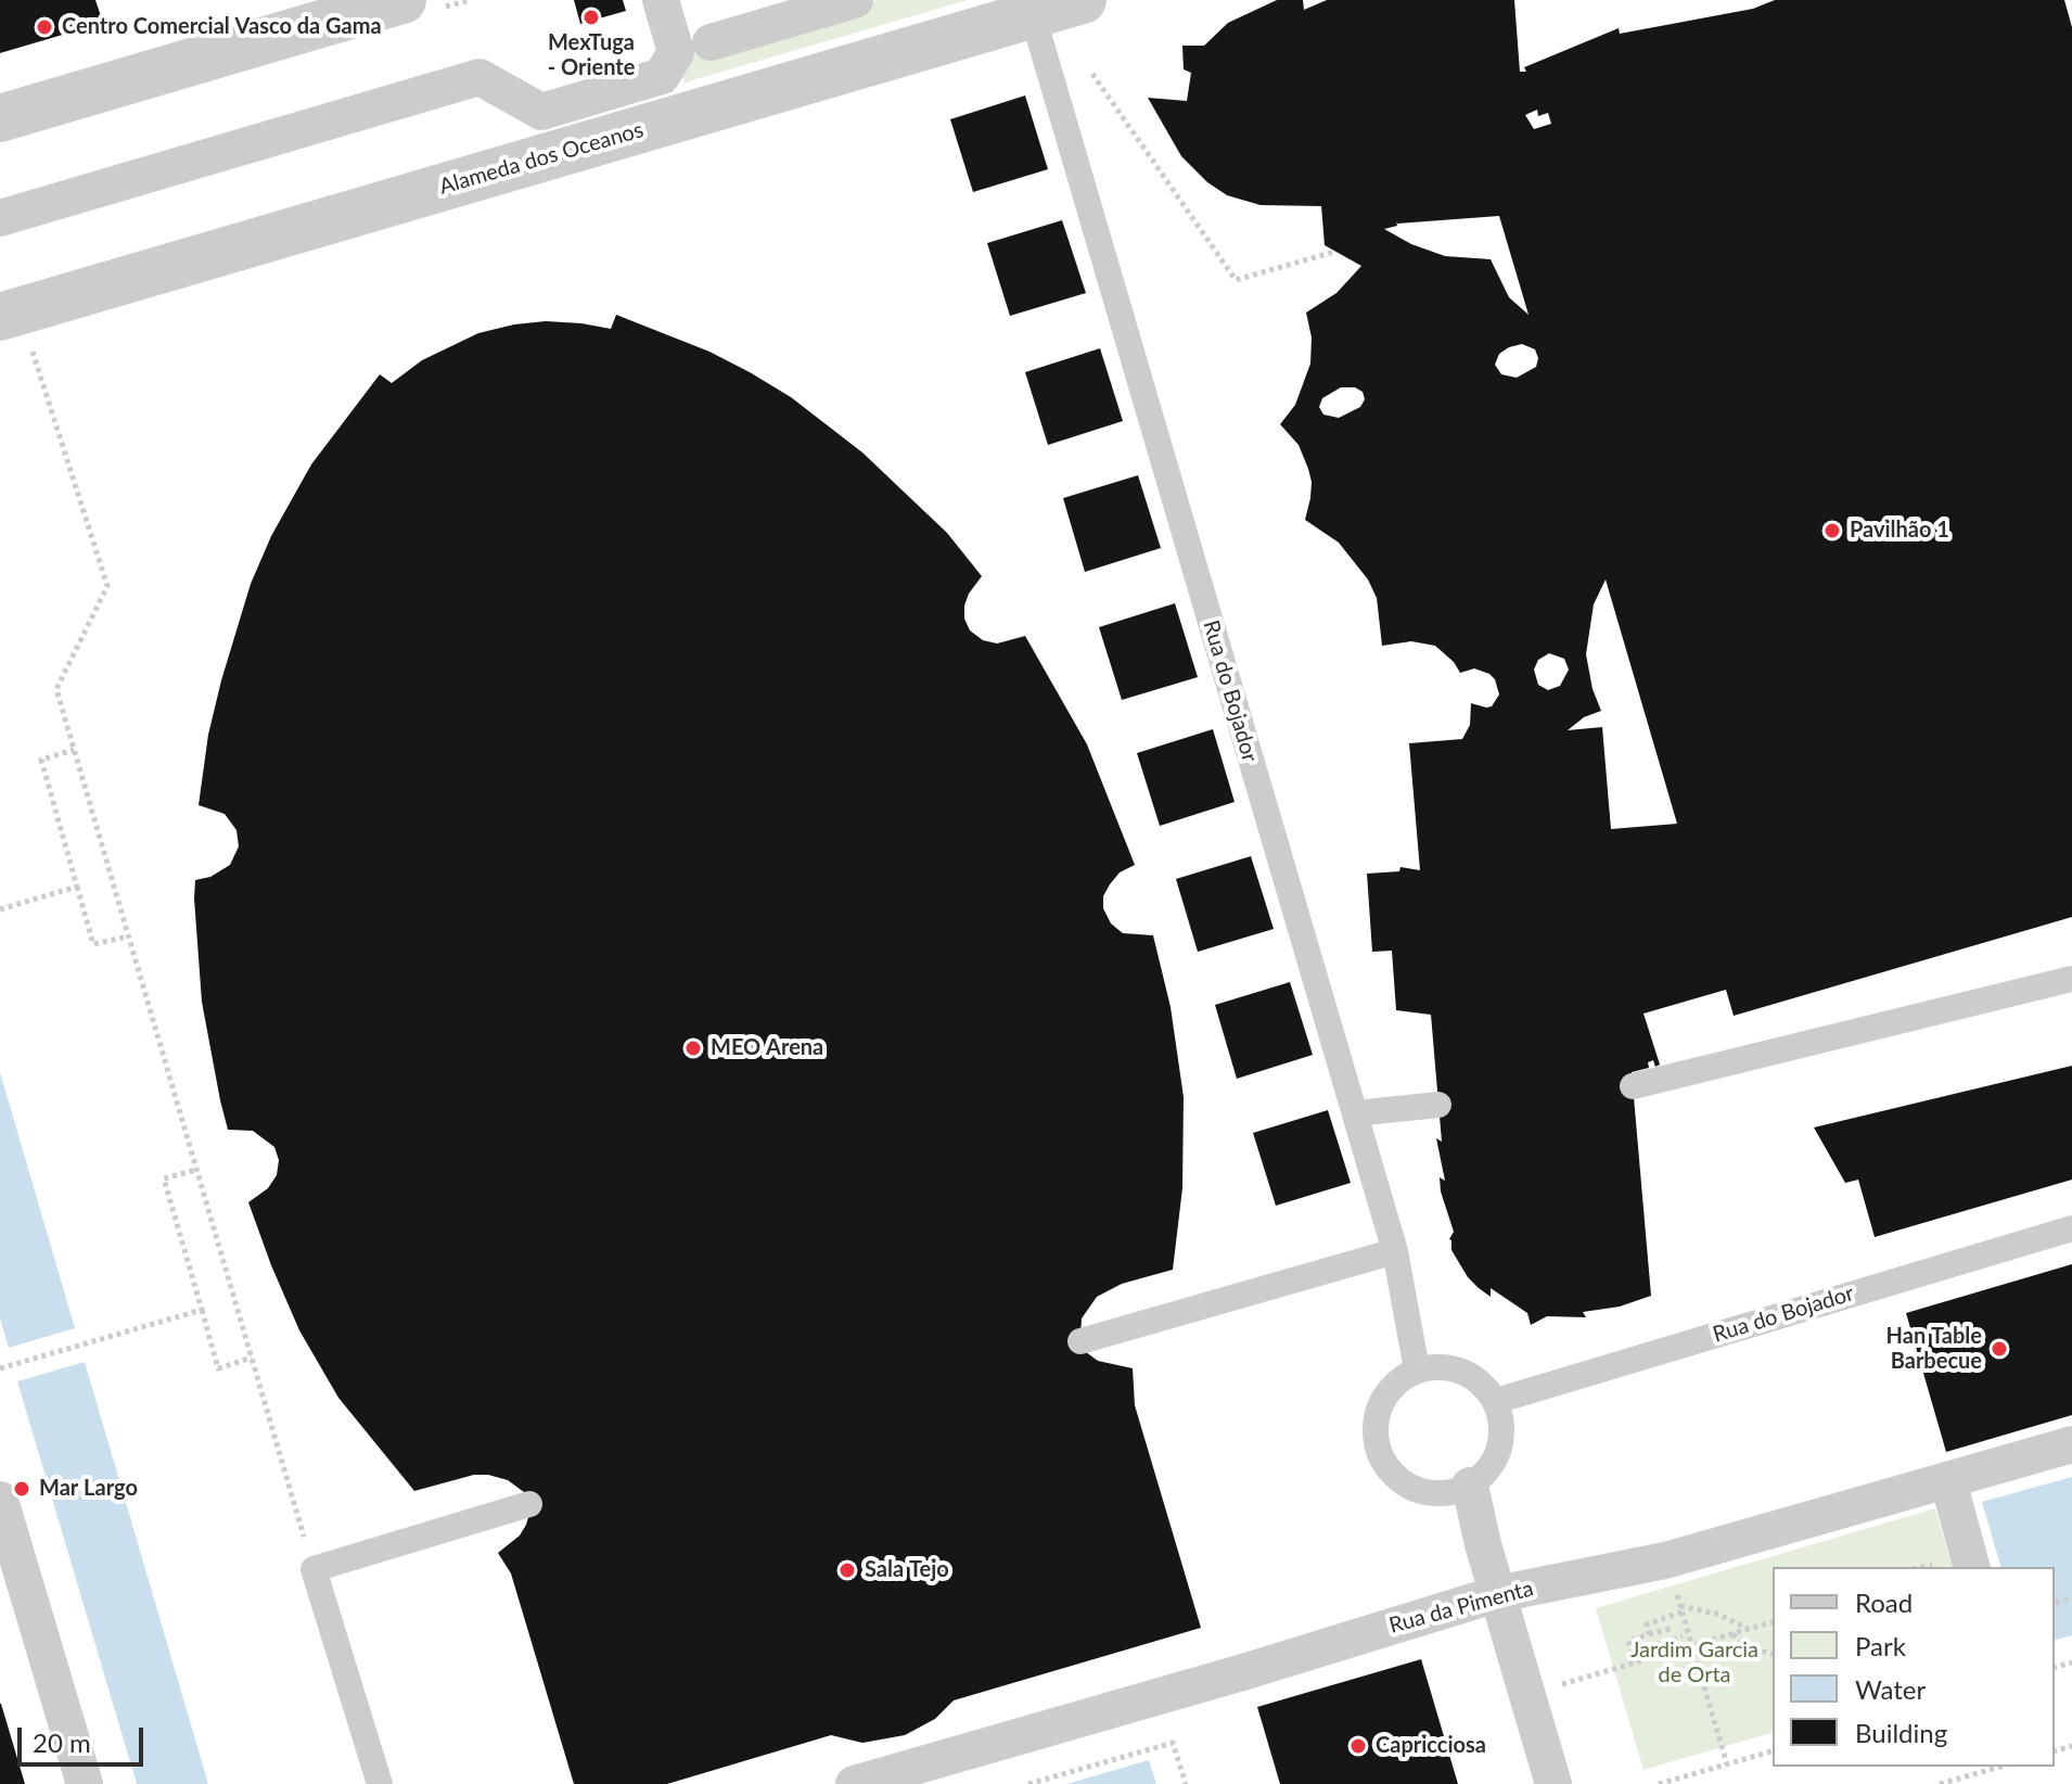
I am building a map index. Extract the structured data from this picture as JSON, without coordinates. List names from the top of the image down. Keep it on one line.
{"streets":{"street":["Alameda dos Oceanos","Rua da Pimenta"],"lane":["Rua do Bojador"]},"crossings":[["Alameda dos Oceanos","Rua do Bojador"]],"parks":["Jardim Garcia de Orta"],"places":["MexTuga - Oriente","Centro Comercial Vasco da Gama","Pavilhão 1","MEO Arena","Han Table Barbecue","Mar Largo","Sala Tejo","Capricciosa"],"legend":["Road","Park","Water","Building"],"scale_bar":"20 m"}
